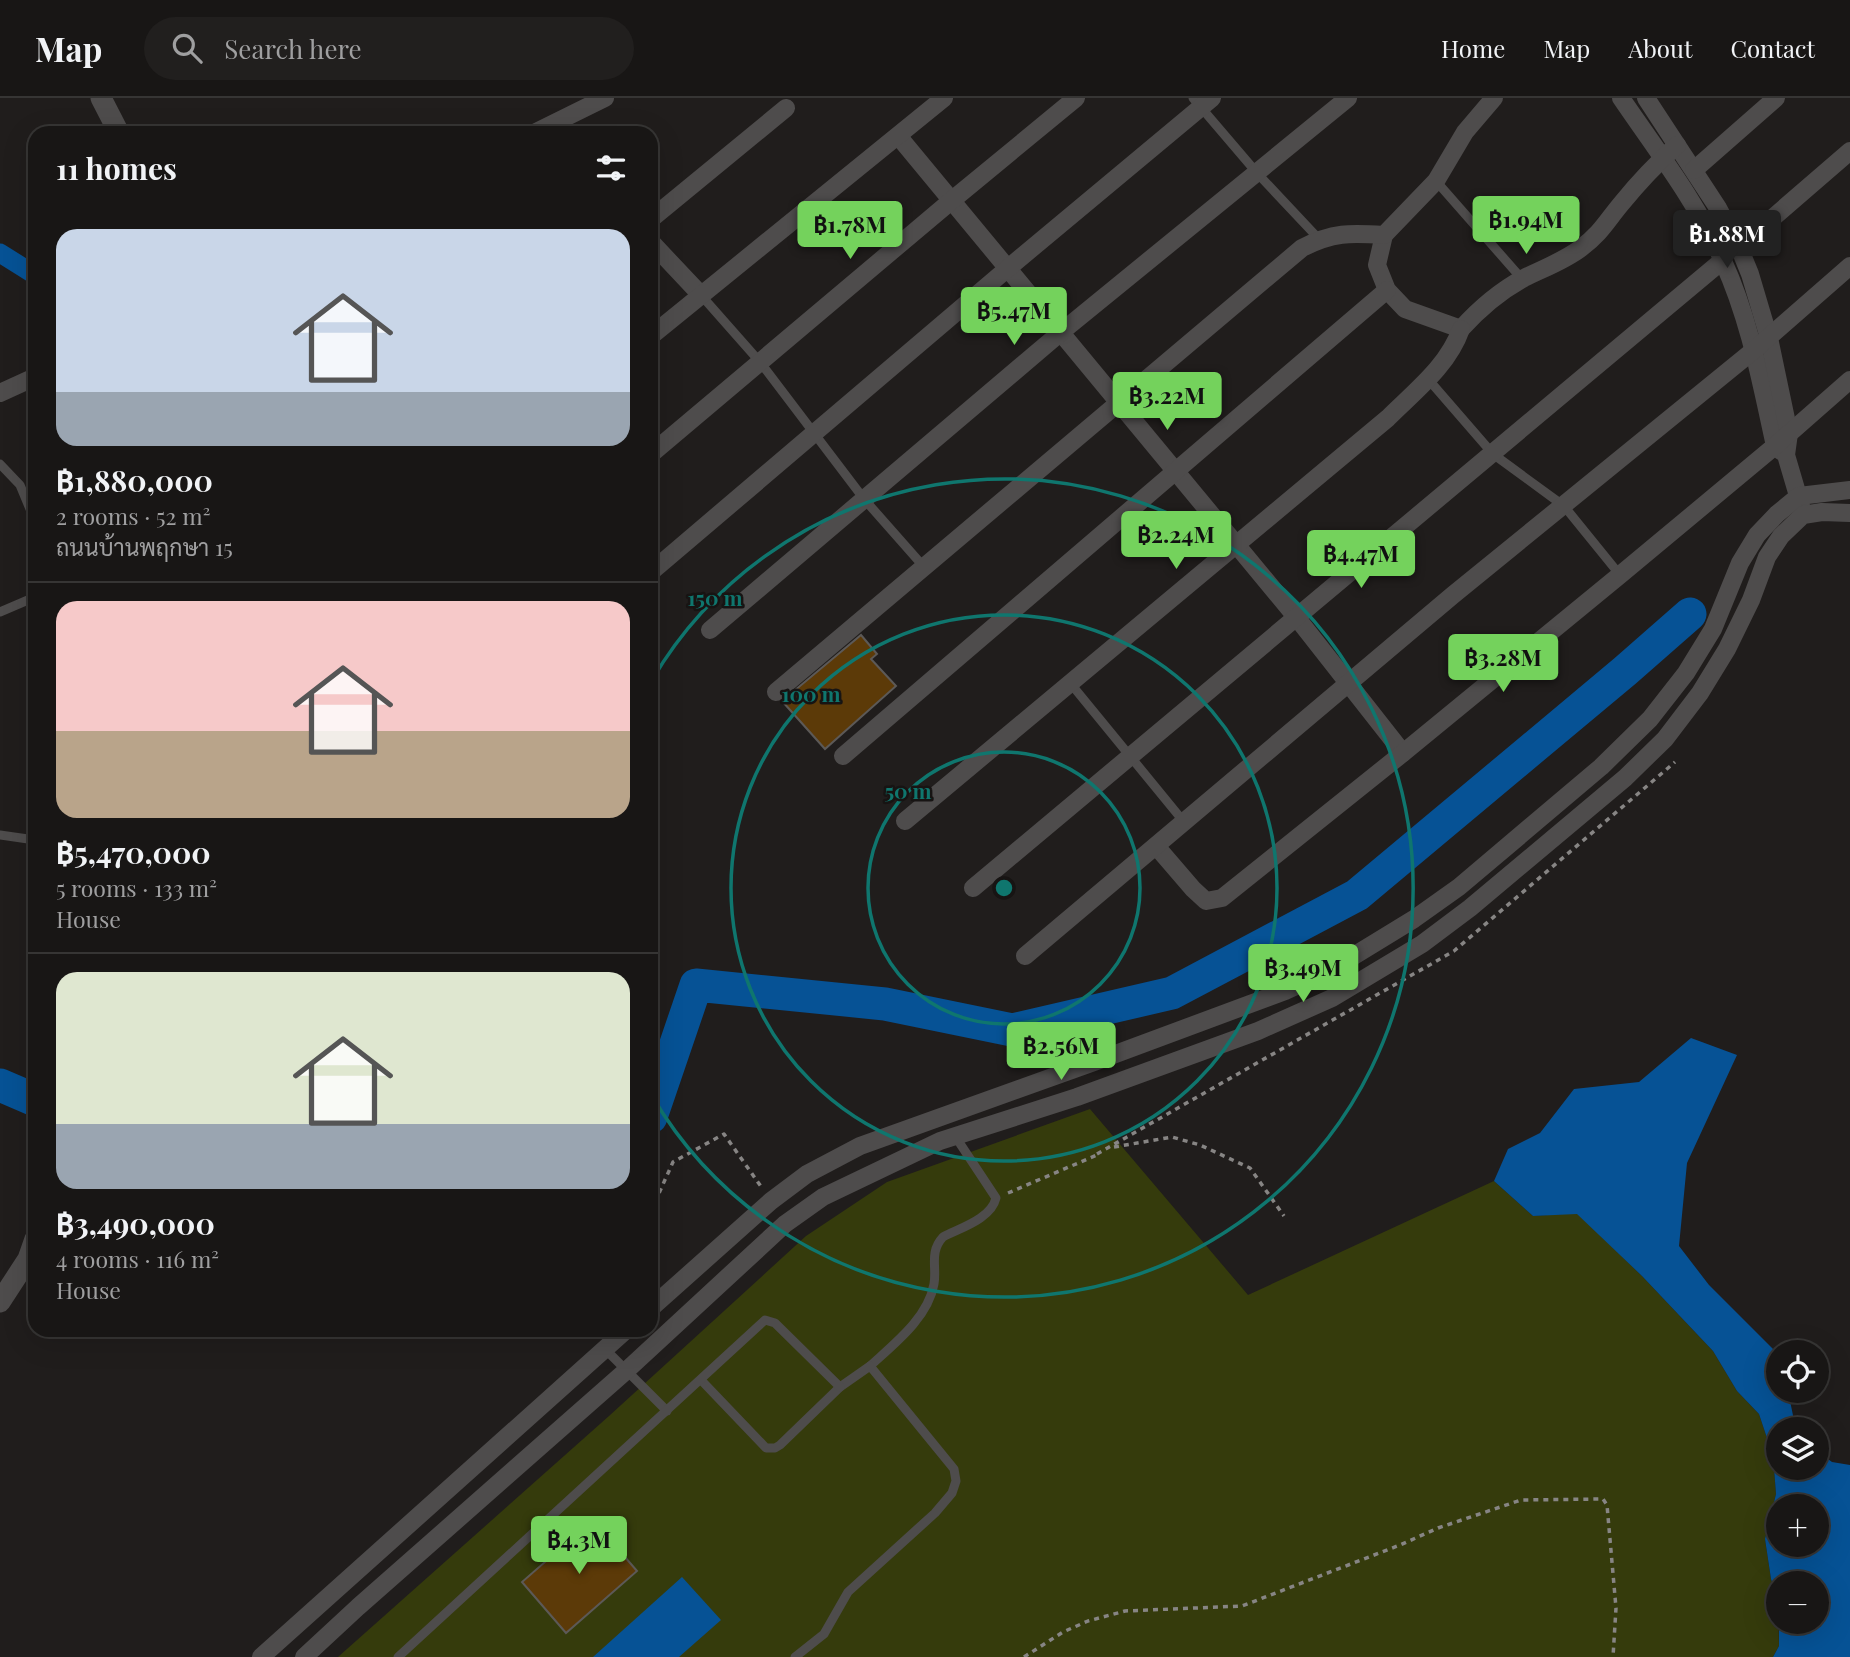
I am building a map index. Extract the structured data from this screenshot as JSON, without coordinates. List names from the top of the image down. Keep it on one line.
{"page":{"header":"Map","search":"Search here","nav":["Home","Map","About","Contact"],"heading":"11 homes","price":["฿1.94M","฿1.78M","฿1.88M","฿5.47M","฿3.22M","฿2.24M","฿4.47M","฿3.28M","฿3.49M","฿2.56M","฿4.3M"],"list":[{"name":"฿1,880,000","note":"2 rooms · 52 m² · ถนนบ้านพฤกษา 15"},{"name":"฿5,470,000","note":"5 rooms · 133 m² · House"},{"name":"฿3,490,000","note":"4 rooms · 116 m² · House"}],"map_buttons":["+","−"]},"rings":["150 m","100 m","50 m"]}
